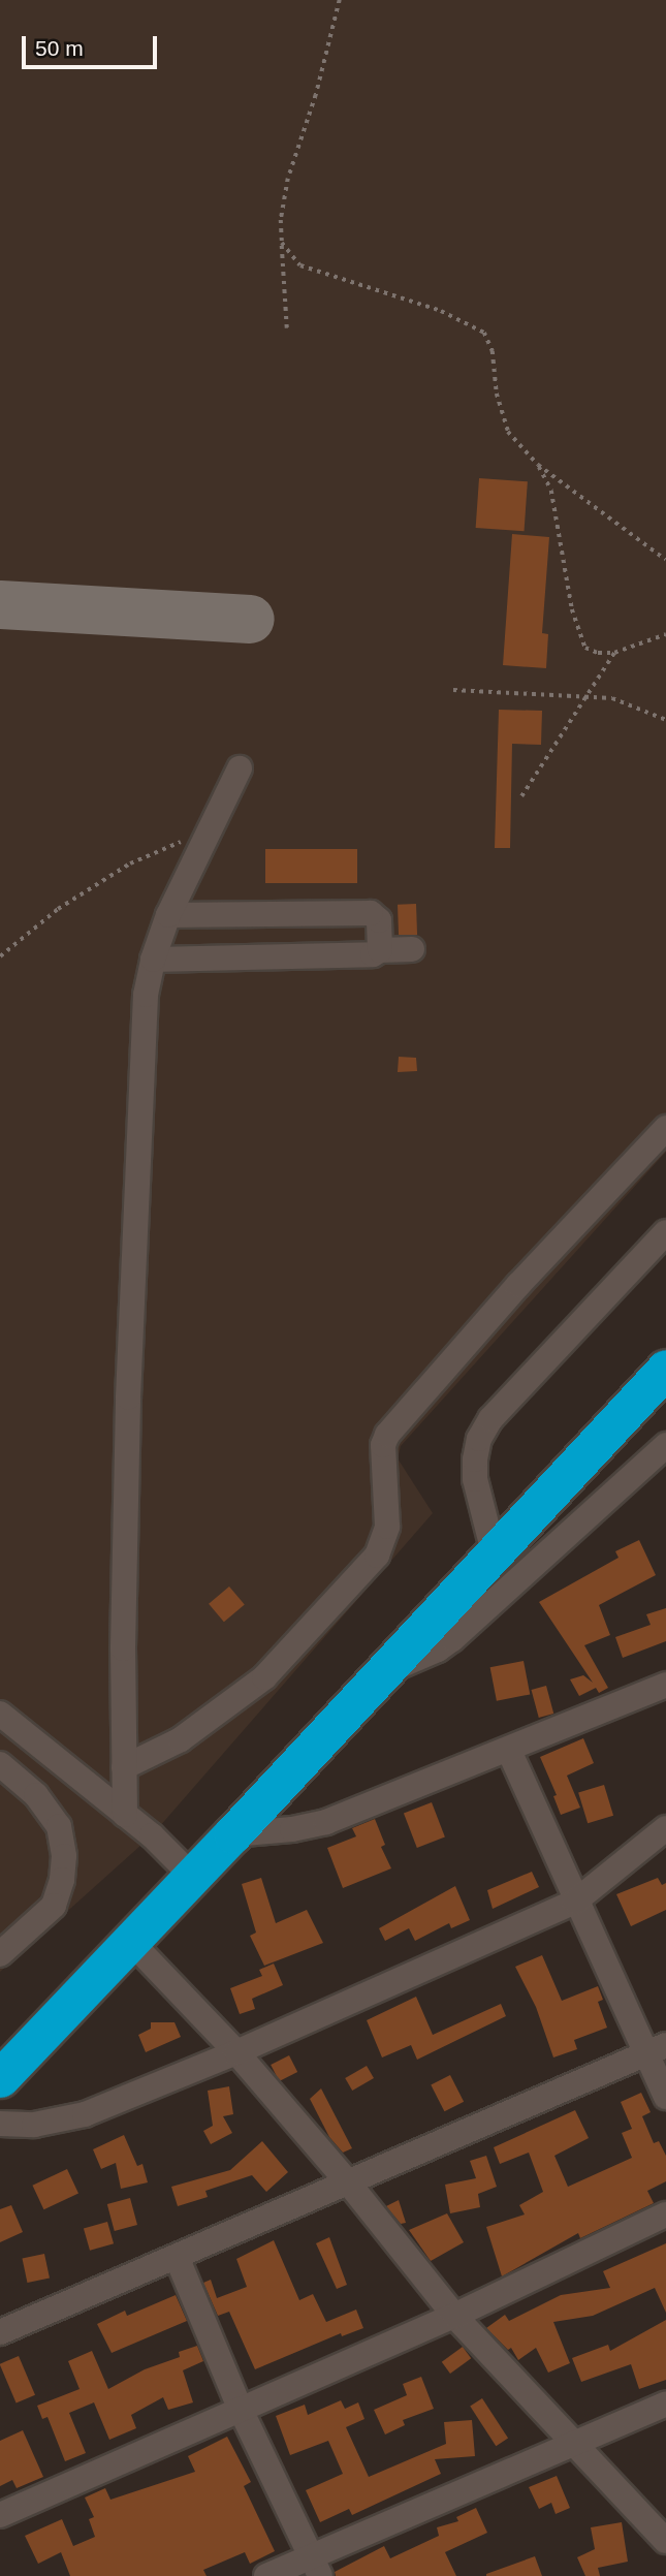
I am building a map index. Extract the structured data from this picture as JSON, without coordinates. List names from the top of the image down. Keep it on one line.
{"scale_bar":"50 m"}
